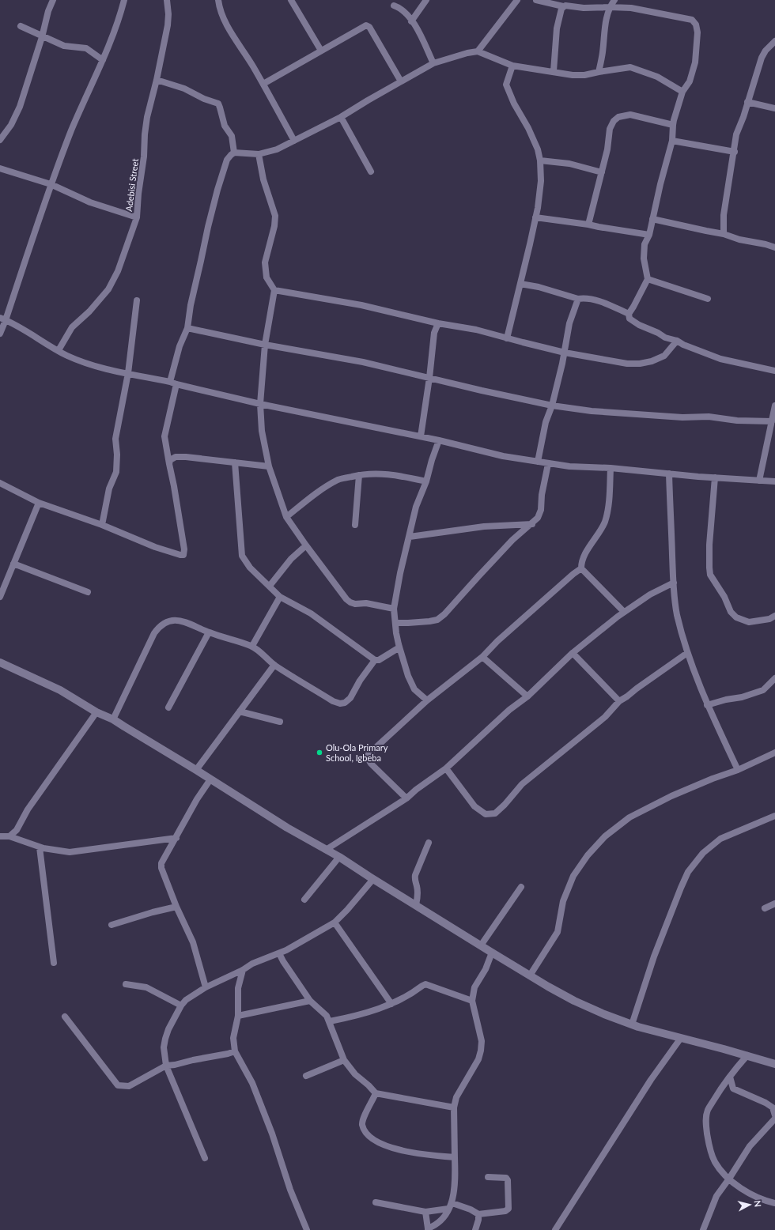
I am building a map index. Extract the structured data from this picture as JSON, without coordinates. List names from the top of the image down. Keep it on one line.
{"streets":{"street":["Adebisi Street"]},"places":["Olu-Ola Primary School, Igbeba"],"north":"right"}
